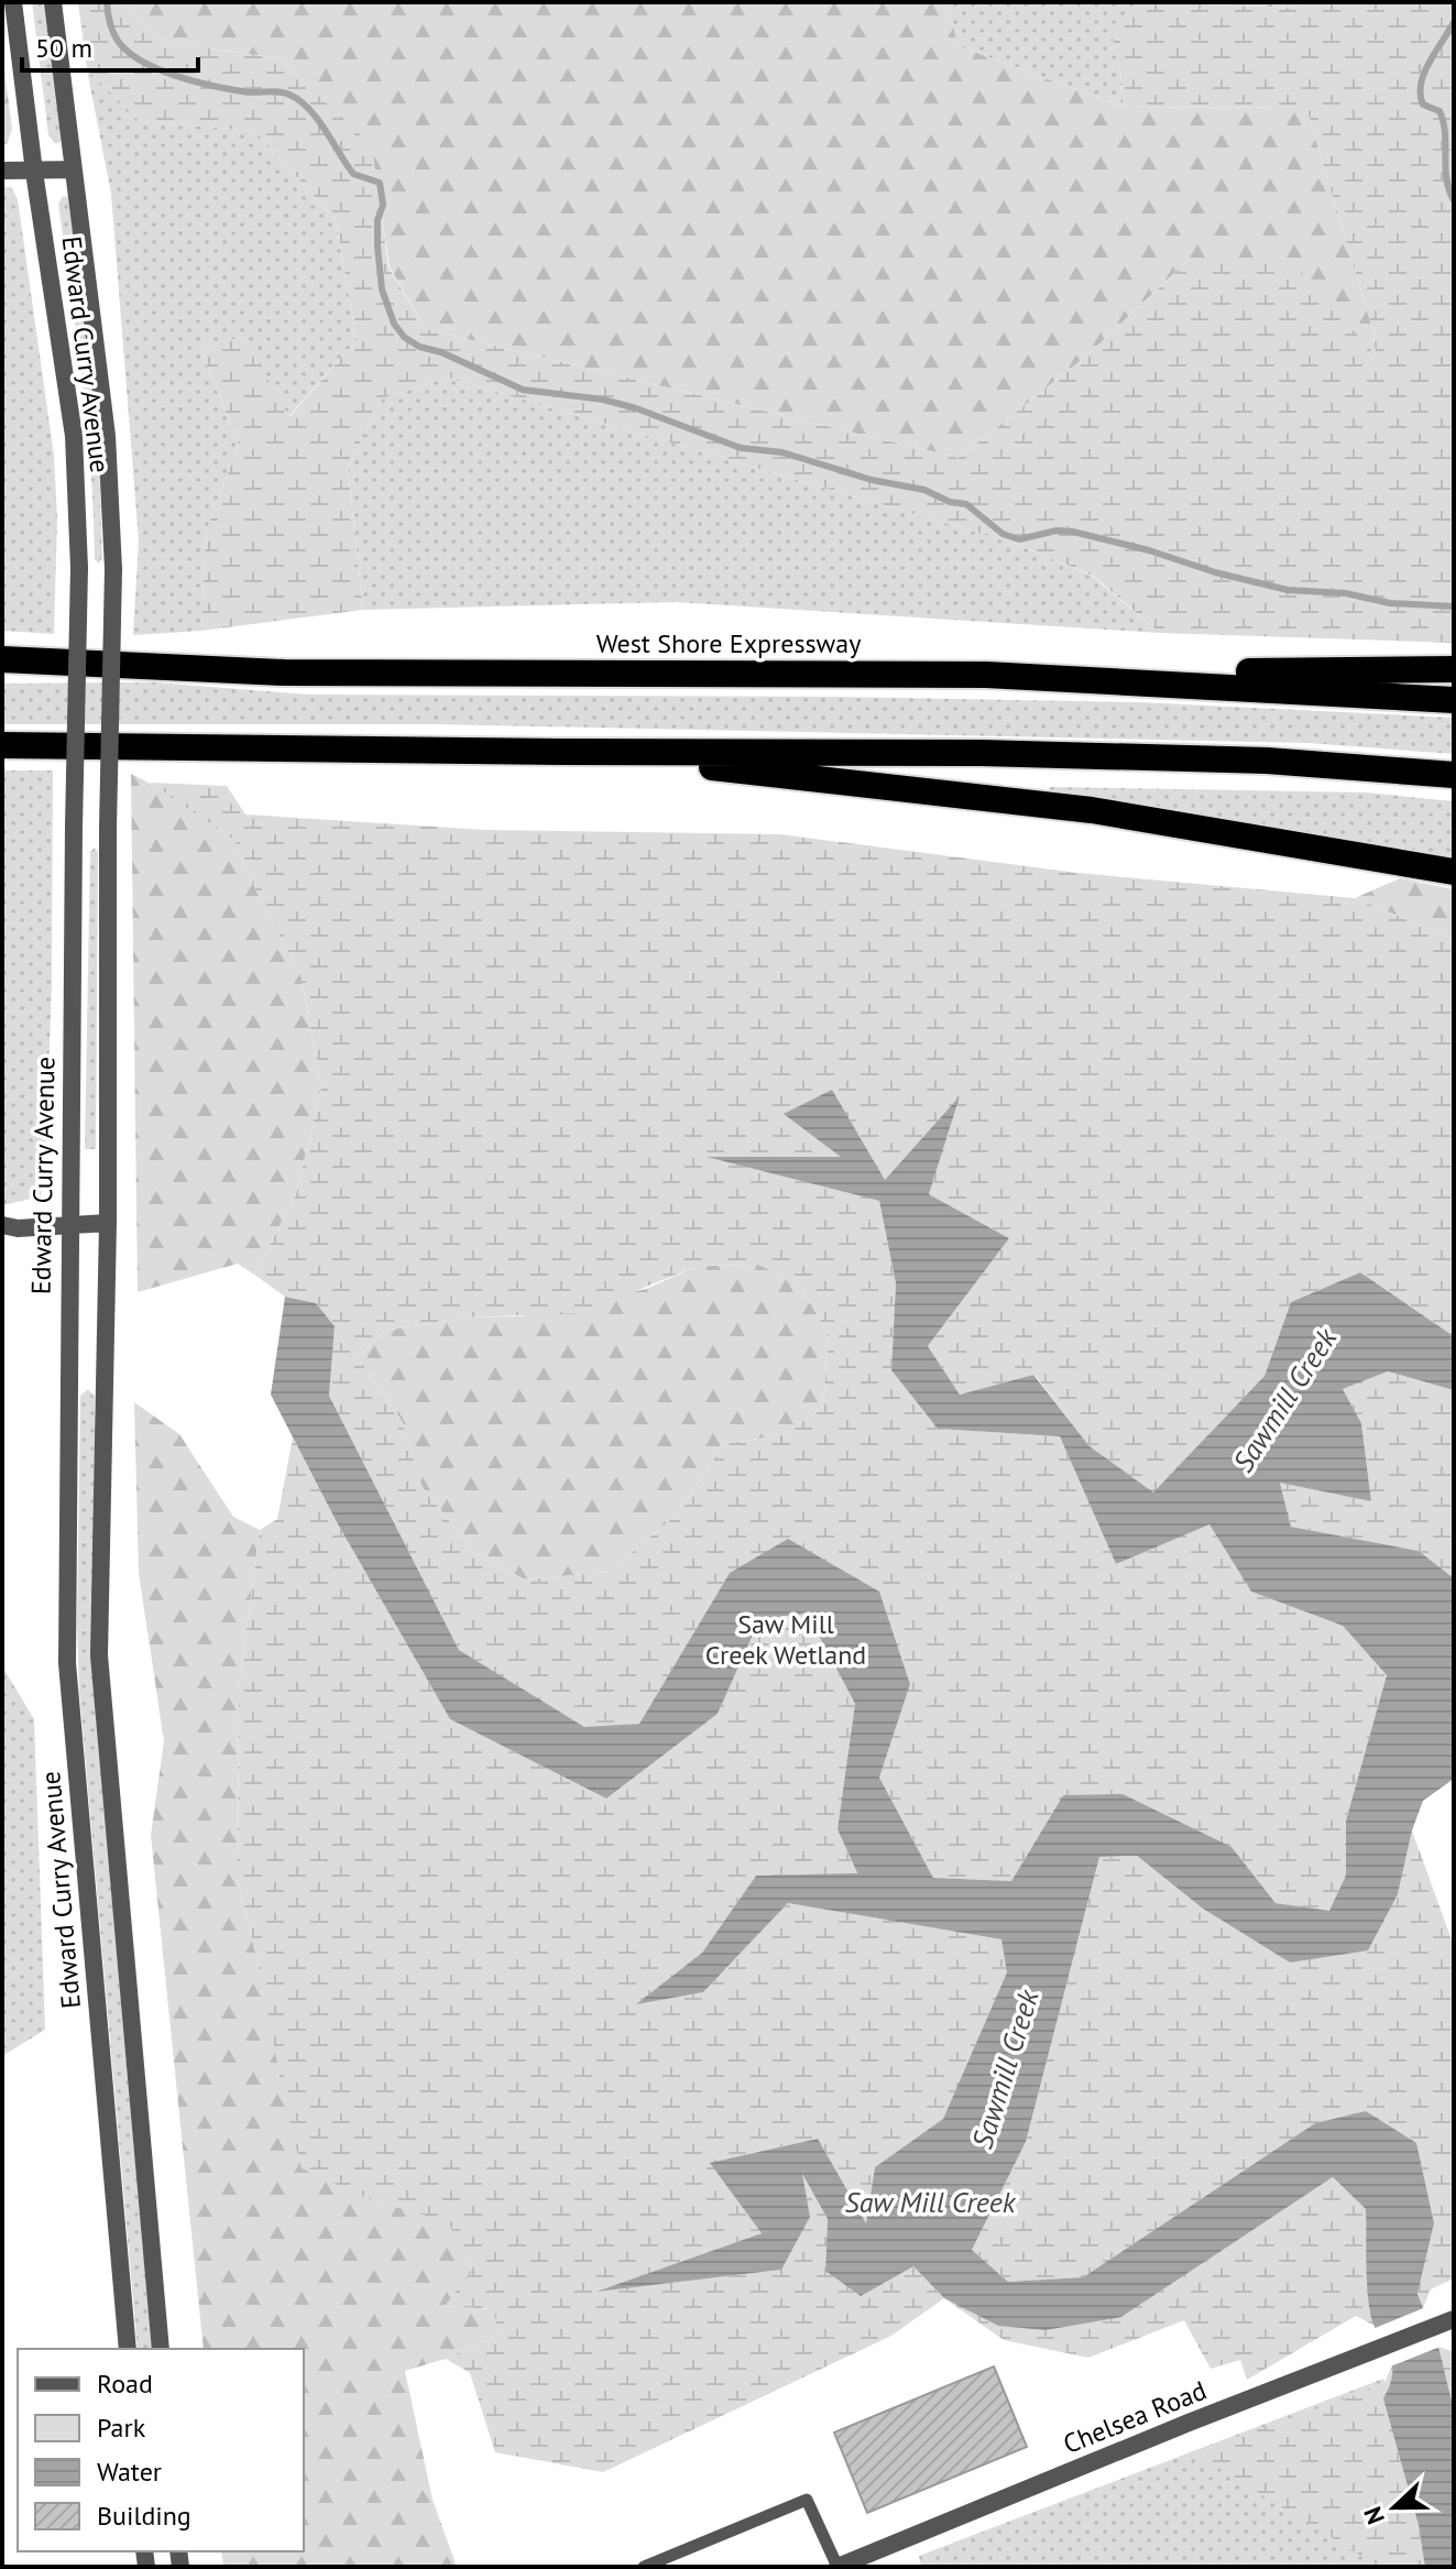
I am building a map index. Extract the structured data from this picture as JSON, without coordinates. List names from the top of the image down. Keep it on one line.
{"streets":{"highway":["West Shore Expressway"],"street":["Edward Curry Avenue","Chelsea Road"]},"water":["Sawmill Creek","Saw Mill Creek"],"parks":["Saw Mill Creek Wetland"],"legend":["Road","Park","Water","Building"],"scale_bar":"50 m","north":"left"}
